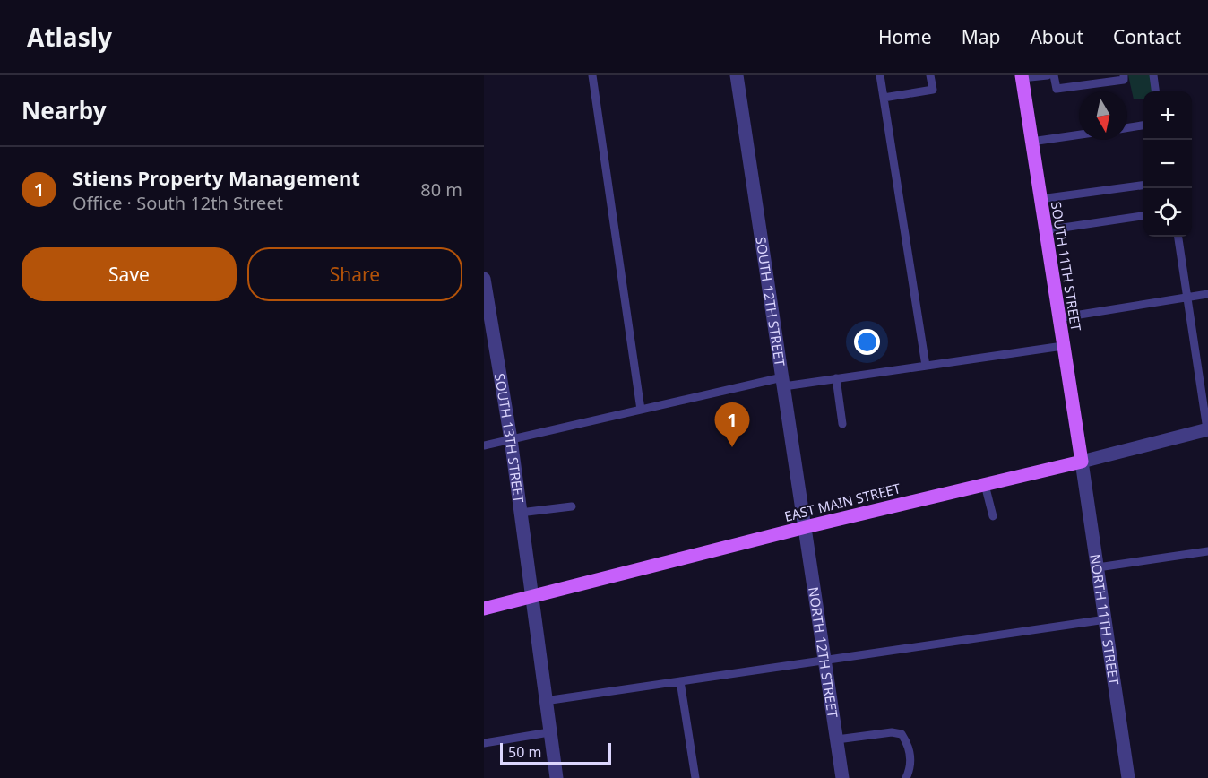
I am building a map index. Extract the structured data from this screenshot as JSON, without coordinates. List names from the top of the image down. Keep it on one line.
{"streets":{"main road":["SOUTH 11TH STREET","EAST MAIN STREET"],"street":["SOUTH 12TH STREET","SOUTH 13TH STREET","NORTH 11TH STREET","NORTH 12TH STREET"]},"crossings":[["SOUTH 11TH STREET","EAST MAIN STREET"],["SOUTH 11TH STREET","NORTH 11TH STREET"],["SOUTH 12TH STREET","EAST MAIN STREET"],["SOUTH 12TH STREET","NORTH 12TH STREET"],["SOUTH 13TH STREET","EAST MAIN STREET"],["EAST MAIN STREET","NORTH 11TH STREET"],["EAST MAIN STREET","NORTH 12TH STREET"]],"scale_bar":"50 m","north":"bottom","page":{"header":"Atlasly","nav":["Home","Map","About","Contact"],"heading":"Nearby","map_buttons":["+","−"],"list":[{"mark":"1","name":"Stiens Property Management","note":"Office · South 12th Street","value":"80 m"}],"buttons":["Save","Share"],"pins":"1","scale":"50 m"}}
